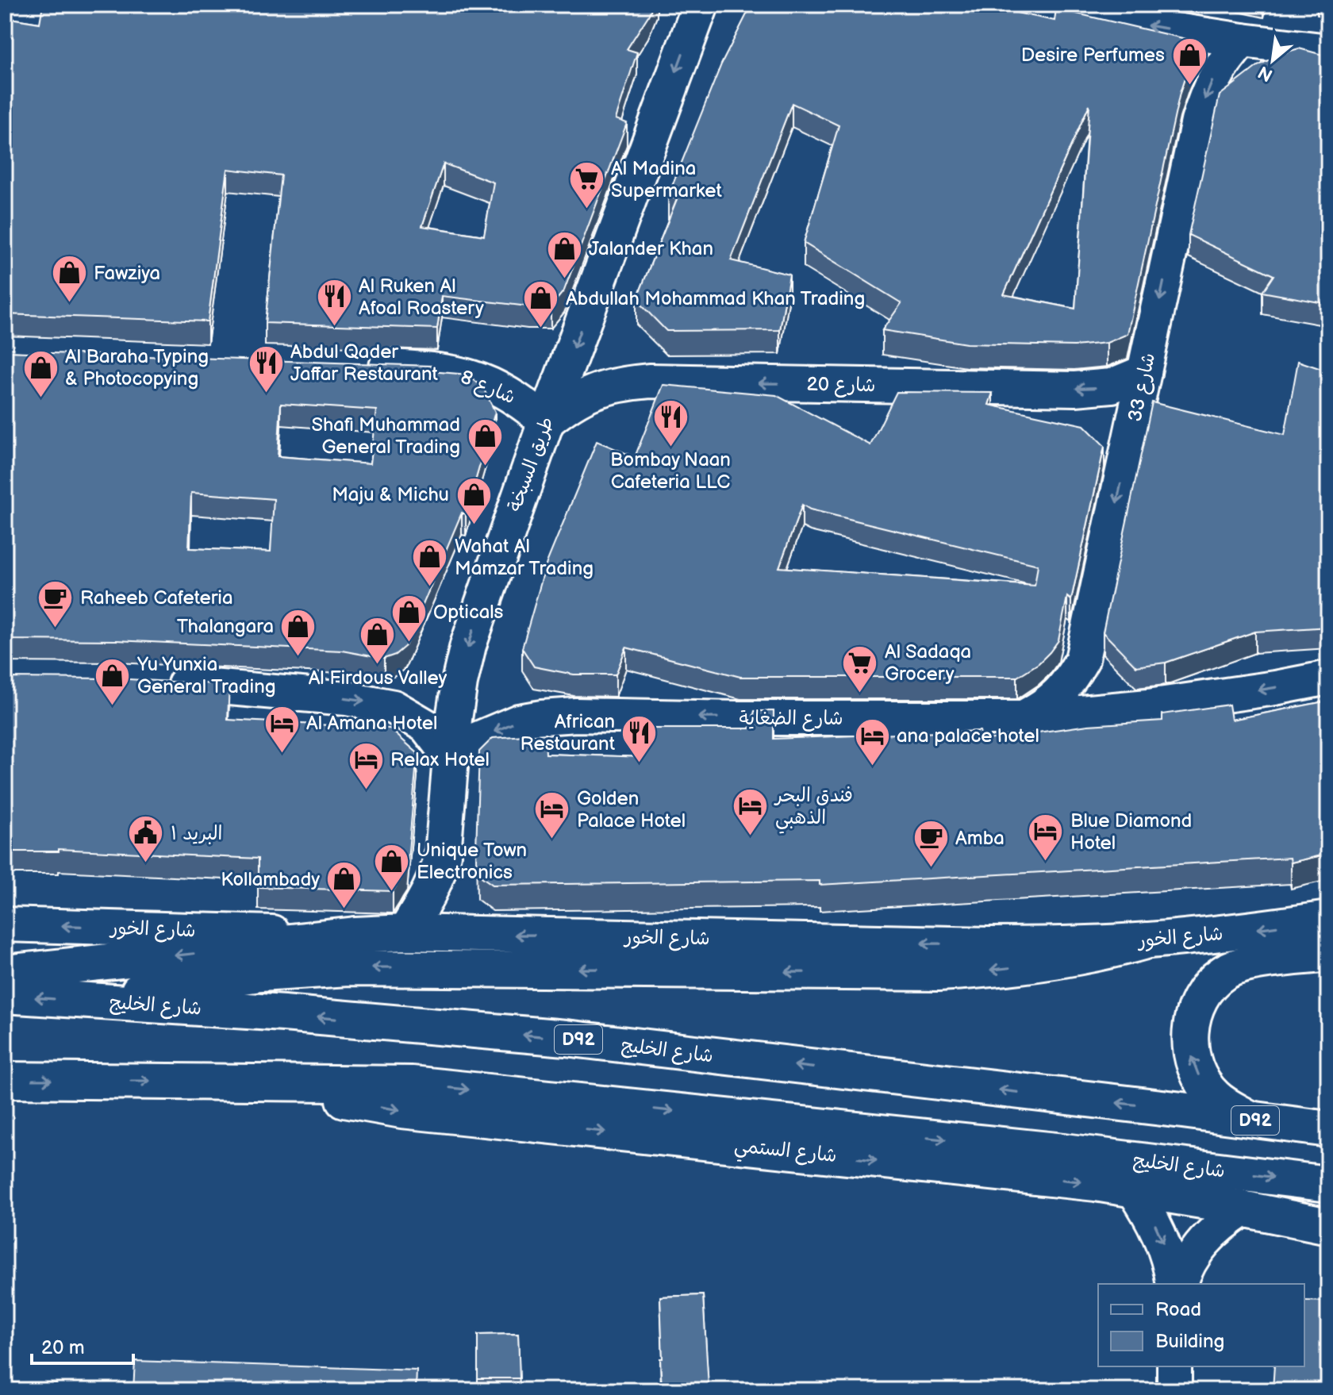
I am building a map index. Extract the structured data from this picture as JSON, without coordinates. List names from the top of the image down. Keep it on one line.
{"streets":{"main road":["طريق السبخة","شارع الخور","شارع الخليج","D92","شارع الستمي"],"street":["شارع 20","شارع 8","شارع 33","شارع الضغاية"]},"crossings":[["شارع 20","شارع 8"],["شارع 20","شارع 33"],["شارع 20","طريق السبخة"],["شارع 8","طريق السبخة"],["شارع 33","شارع الضغاية"],["طريق السبخة","شارع الضغاية"],["طريق السبخة","شارع الخور"],["شارع الخليج","شارع الستمي"]],"one_way":["شارع 20","شارع 33","طريق السبخة","شارع الضغاية"],"places":{"shop":["Desire Perfumes","Jalander Khan","Fawziya","Abdullah Mohammad Khan Trading","Al Baraha Typing & Photocopying","Shafi Muhammad General Trading","Maju & Michu","Wahat Al Mamzar Trading","Opticals","Thalangara","Al Firdous Valley","Yu Yunxia General Trading","Unique Town Electronics","Kollambady"],"supermarket":["Al Madina Supermarket","Al Sadaqa Grocery"],"restaurant":["Al Ruken Al Afoal Roastery","Abdul Qader Jaffar Restaurant","Bombay Naan Cafeteria LLC","African Restaurant"],"cafe":["Raheeb Cafeteria","Amba"],"hotel":["Al Amana Hotel","ana palace hotel","Relax Hotel","فندق البحر الذهبي","Golden Palace Hotel","Blue Diamond Hotel"],"public building":["البريد ١"]},"legend":["Road","Building"],"scale_bar":"20 m","north":"bottom left"}
